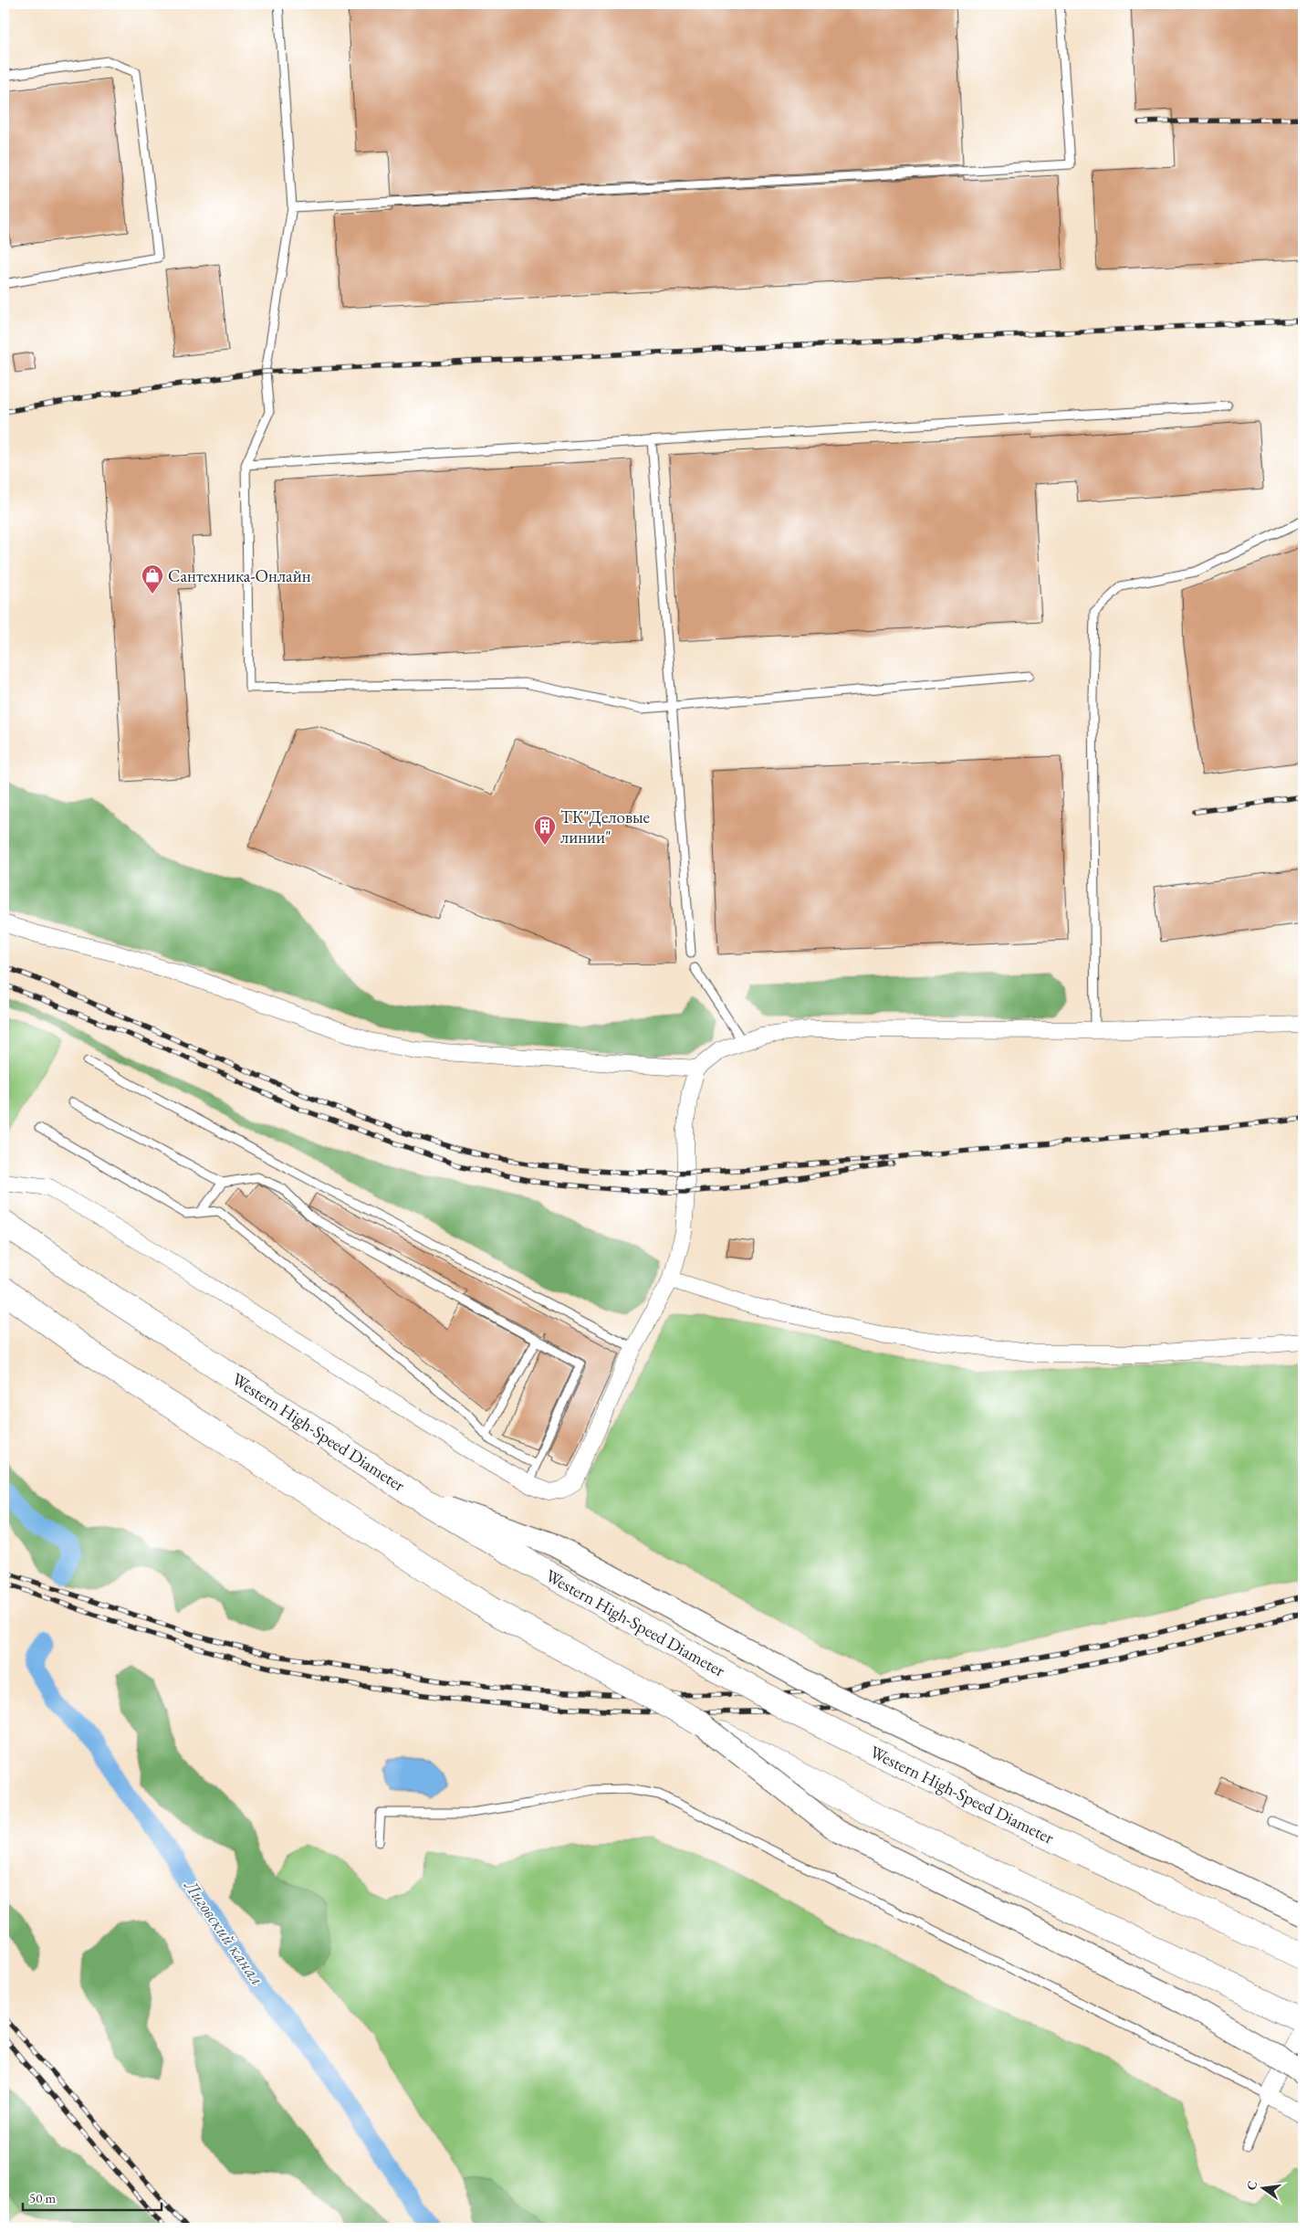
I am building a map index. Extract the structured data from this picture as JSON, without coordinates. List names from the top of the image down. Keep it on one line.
{"streets":{"highway":["Western High-Speed Diameter"]},"water":["Лиговский канал"],"places":{"shop":["Сантехника-Онлайн"],"building":["ТК\"Деловые линии\""]},"scale_bar":"50 m","north":"left"}
